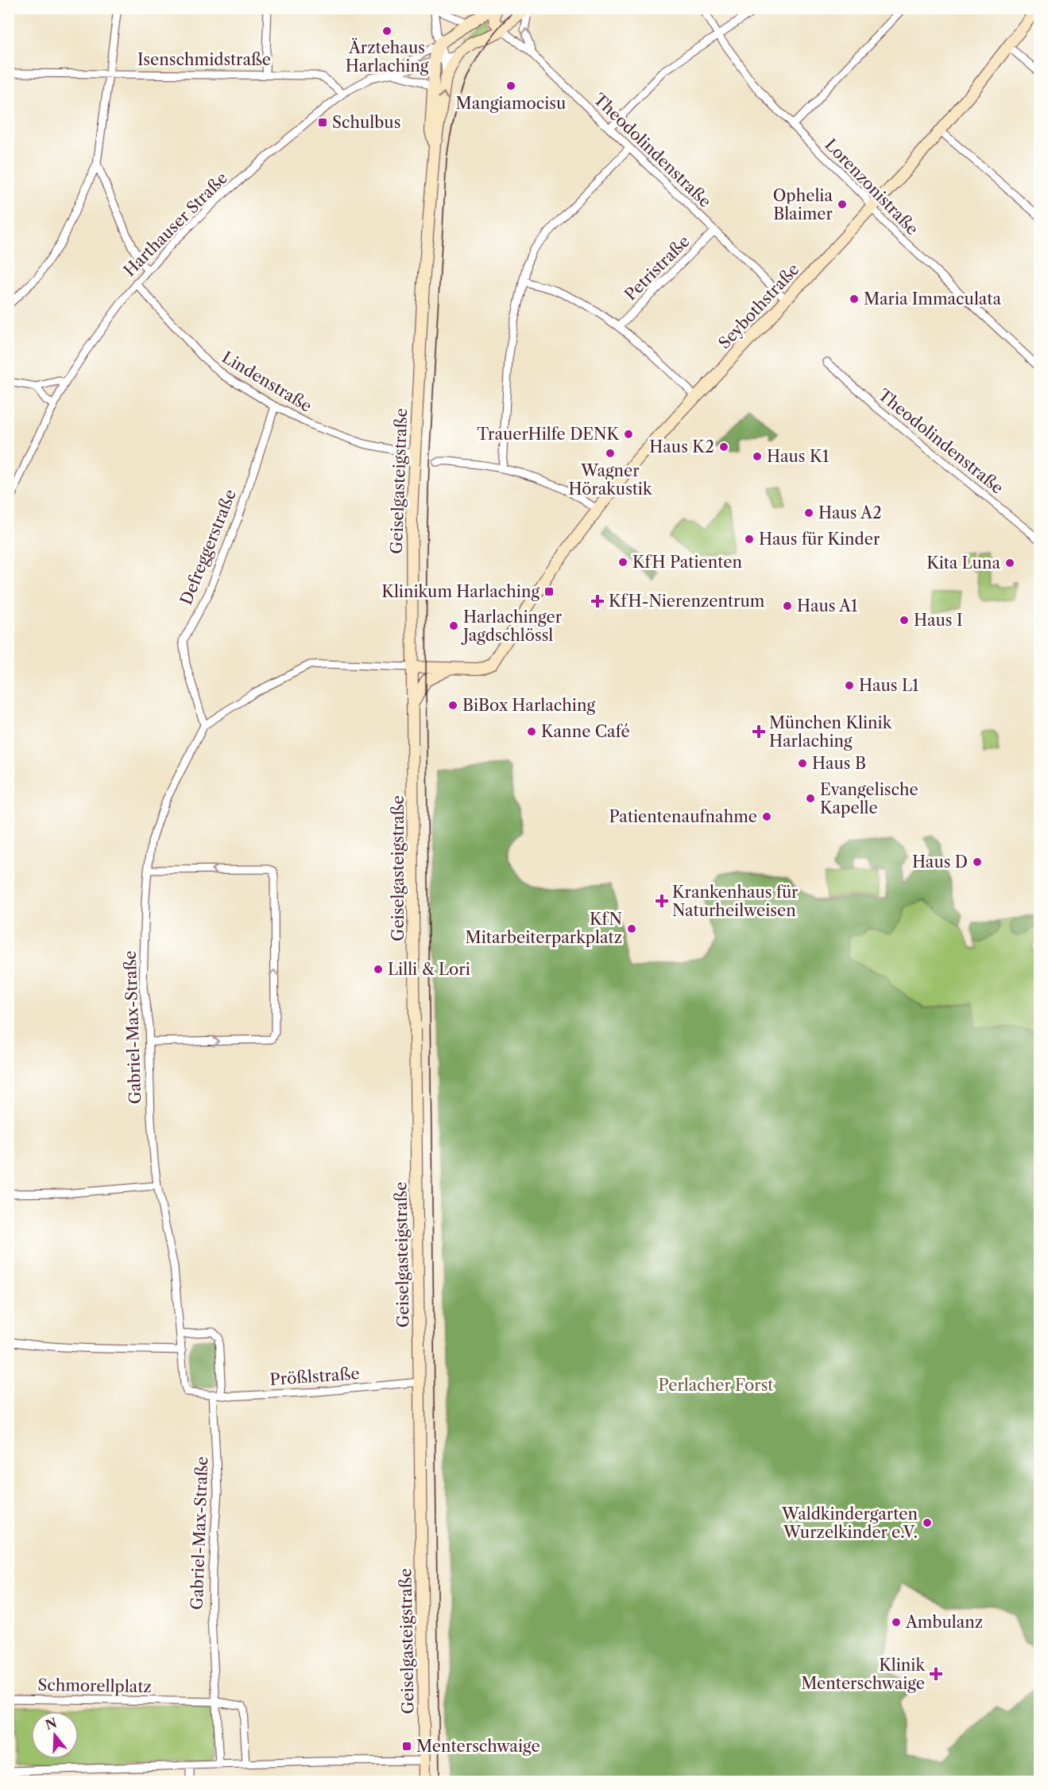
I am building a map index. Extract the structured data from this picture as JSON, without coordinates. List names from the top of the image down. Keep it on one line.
{"streets":{"main road":["Seybothstraße","Geiselgasteigstraße"],"street":["Isenschmidstraße","Theodolindenstraße","Lorenzonistraße","Harthauser Straße","Petristraße","Lindenstraße","Defreggerstraße","Gabriel-Max-Straße","Prößlstraße","Schmorellplatz"]},"crossings":[["Isenschmidstraße","Harthauser Straße"],["Theodolindenstraße","Petristraße"],["Theodolindenstraße","Seybothstraße"],["Lorenzonistraße","Seybothstraße"],["Harthauser Straße","Lindenstraße"],["Lindenstraße","Geiselgasteigstraße"],["Lindenstraße","Defreggerstraße"],["Geiselgasteigstraße","Gabriel-Max-Straße"],["Geiselgasteigstraße","Prößlstraße"],["Defreggerstraße","Gabriel-Max-Straße"],["Gabriel-Max-Straße","Prößlstraße"],["Gabriel-Max-Straße","Schmorellplatz"]],"parks":["Perlacher Forst"],"places":{"other":["Ärztehaus Harlaching","Mangiamocisu","Ophelia Blaimer","Maria Immaculata","TrauerHilfe DENK","Haus K2","Wagner Hörakustik","Haus K1","Haus A2","Haus für Kinder","KfH Patienten","Kita Luna","Haus A1","Haus I","Harlachinger Jagdschlössl","Haus L1","BiBox Harlaching","Kanne Café","Haus B","Evangelische Kapelle","Patientenaufnahme","Haus D","KfN Mitarbeiterparkplatz","Lilli & Lori","Waldkindergarten Wurzelkinder e.V.","Ambulanz"],"transit":["Schulbus","Klinikum Harlaching","Menterschwaige"],"health":["KfH-Nierenzentrum","München Klinik Harlaching","Krankenhaus für Naturheilweisen","Klinik Menterschwaige"]},"north":"top"}
